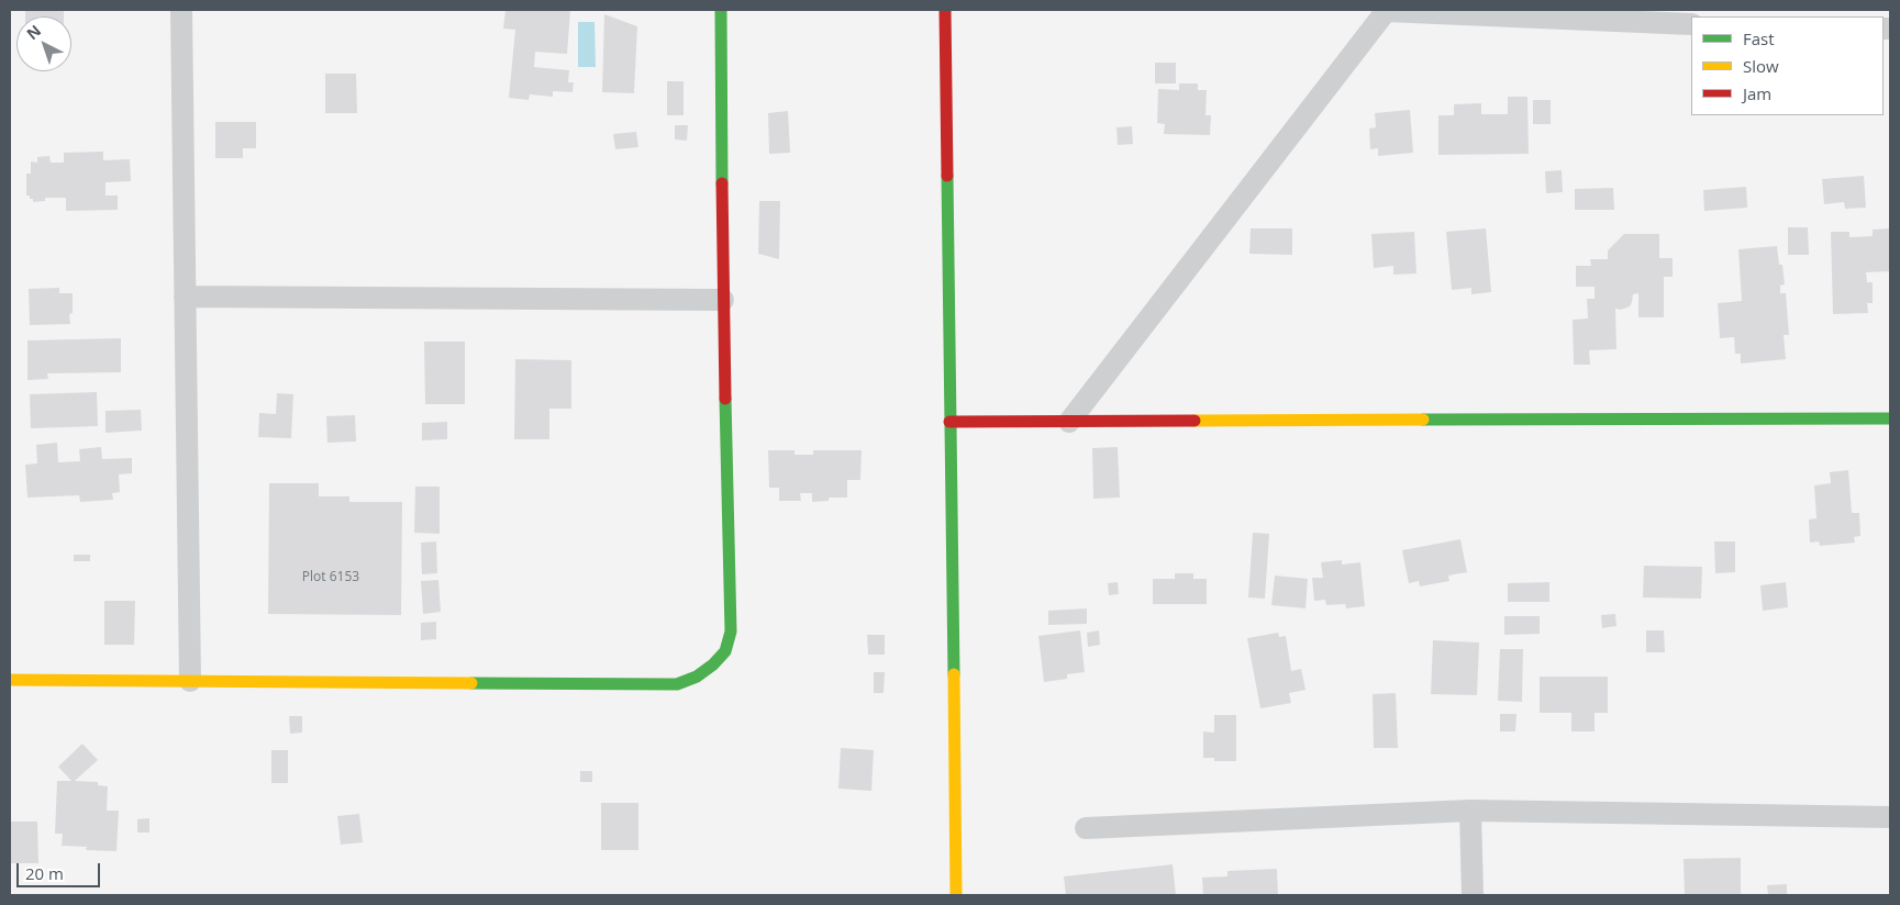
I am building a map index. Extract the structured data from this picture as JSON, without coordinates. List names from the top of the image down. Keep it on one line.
{"house_numbers":["Plot 6153"],"legend":["Fast","Slow","Jam"],"scale_bar":"20 m","north":"top left"}
